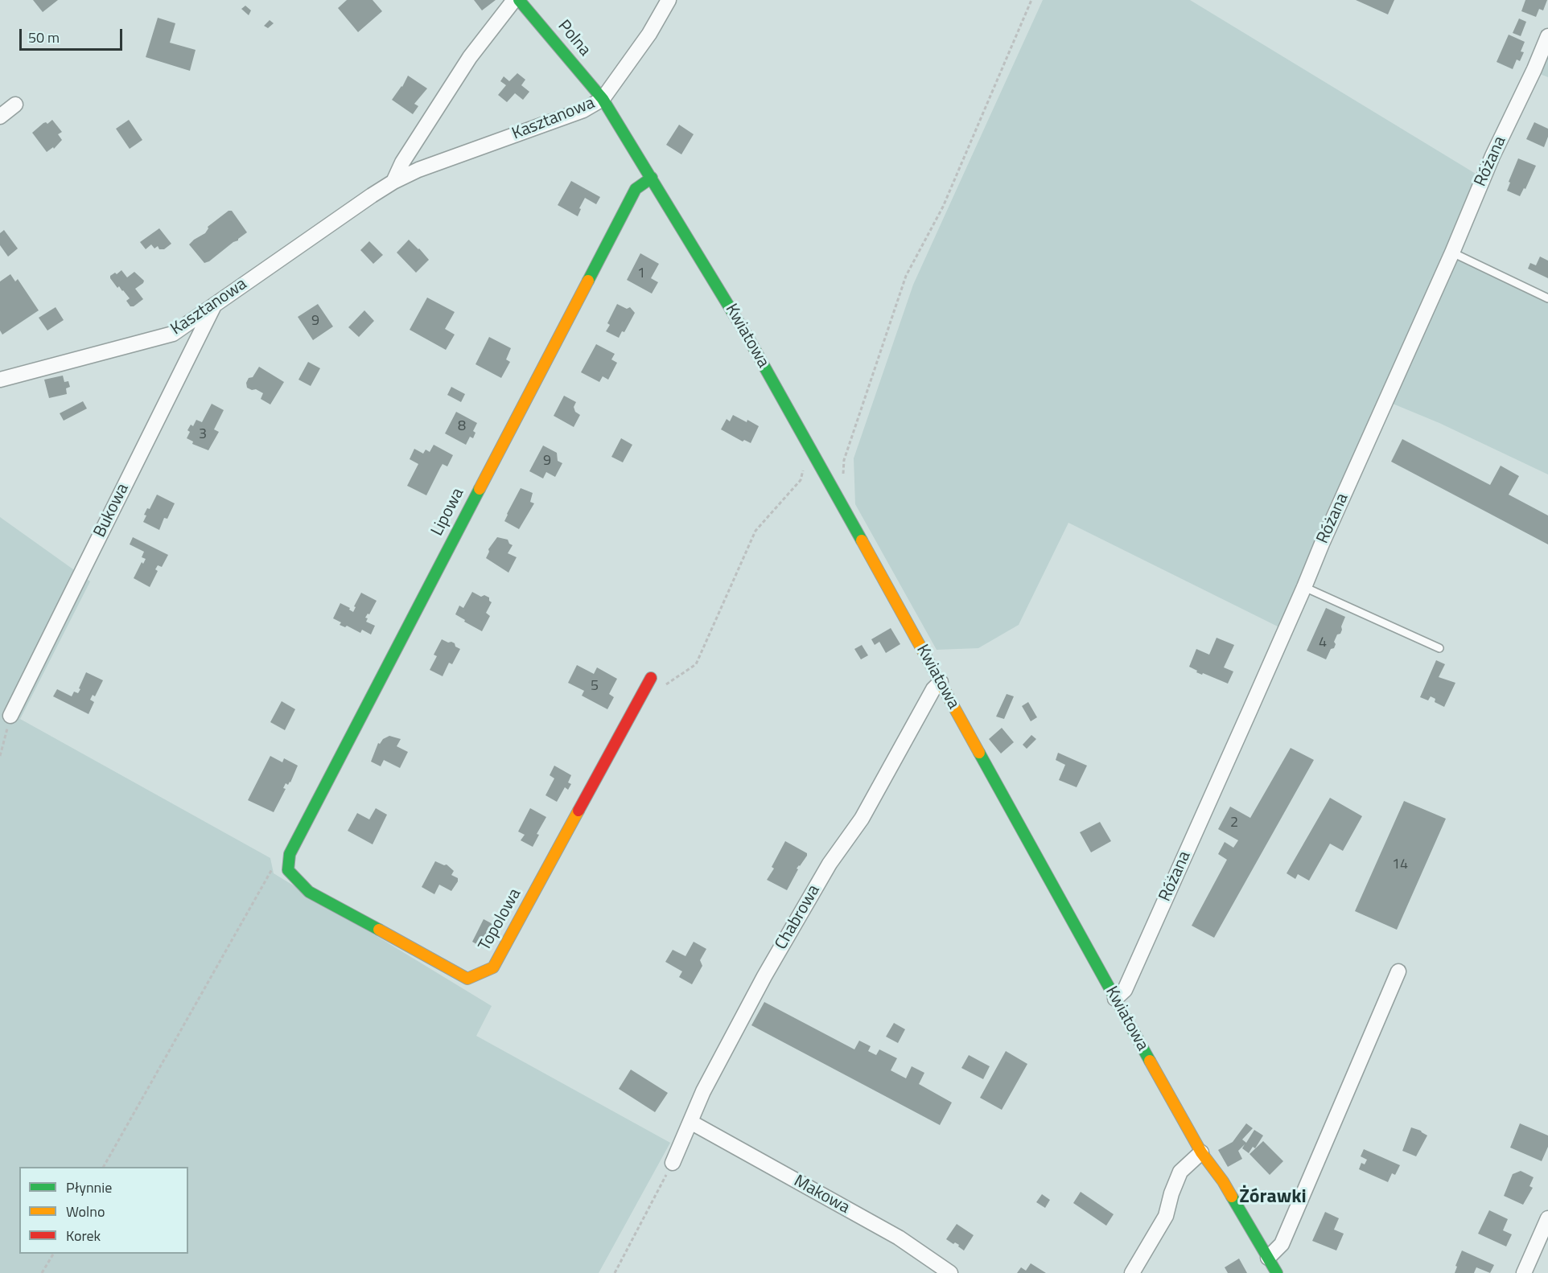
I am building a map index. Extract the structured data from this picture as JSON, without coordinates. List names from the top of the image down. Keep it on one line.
{"streets":{"street":["Polna","Kasztanowa","Różana","Kwiatowa","Bukowa","Lipowa","Chabrowa","Topolowa","Makowa"]},"crossings":[["Polna","Kasztanowa"],["Polna","Kwiatowa"],["Kasztanowa","Kwiatowa"],["Kasztanowa","Bukowa"],["Różana","Kwiatowa"],["Kwiatowa","Lipowa"],["Kwiatowa","Chabrowa"],["Lipowa","Topolowa"],["Chabrowa","Makowa"]],"districts":["Żórawki"],"house_numbers":["1","9","8","3","9","4","5","2","14"],"legend":["Płynnie","Wolno","Korek"],"scale_bar":"50 m"}
